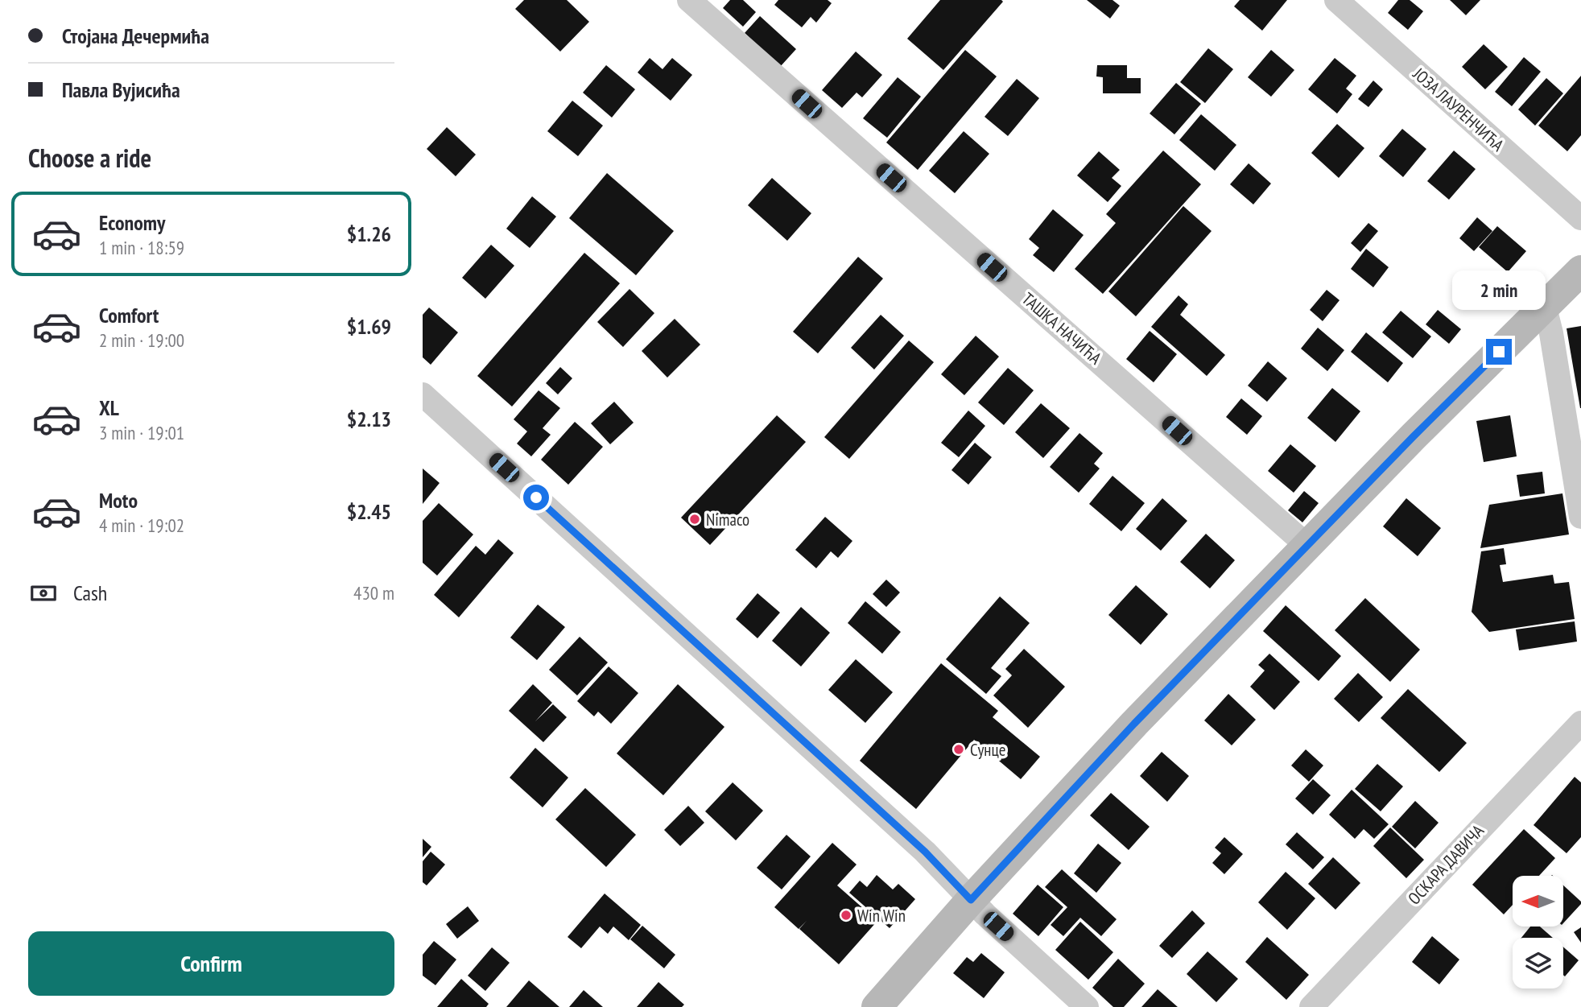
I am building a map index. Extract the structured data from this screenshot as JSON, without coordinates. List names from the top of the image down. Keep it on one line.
{"streets":{"street":["ЈОЗА ЛАУРЕНЧИЋА","ТАШКА НАЧИЋА","ОСКАРА ДАВИЧА"]},"places":["Nimaco","Сунце","Win Win"],"north":"left","page":{"banner":["Стојана Дечермића","Павла Вујисића"],"heading":"Choose a ride","list":[{"name":"Economy","note":"1 min · 18:59","value":"$1.26"},{"name":"Comfort","note":"2 min · 19:00","value":"$1.69"},{"name":"XL","note":"3 min · 19:01","value":"$2.13"},{"name":"Moto","note":"4 min · 19:02","value":"$2.45"}],"bubble":"2 min","pay":["Cash","430 m"],"buttons":"Confirm"}}
